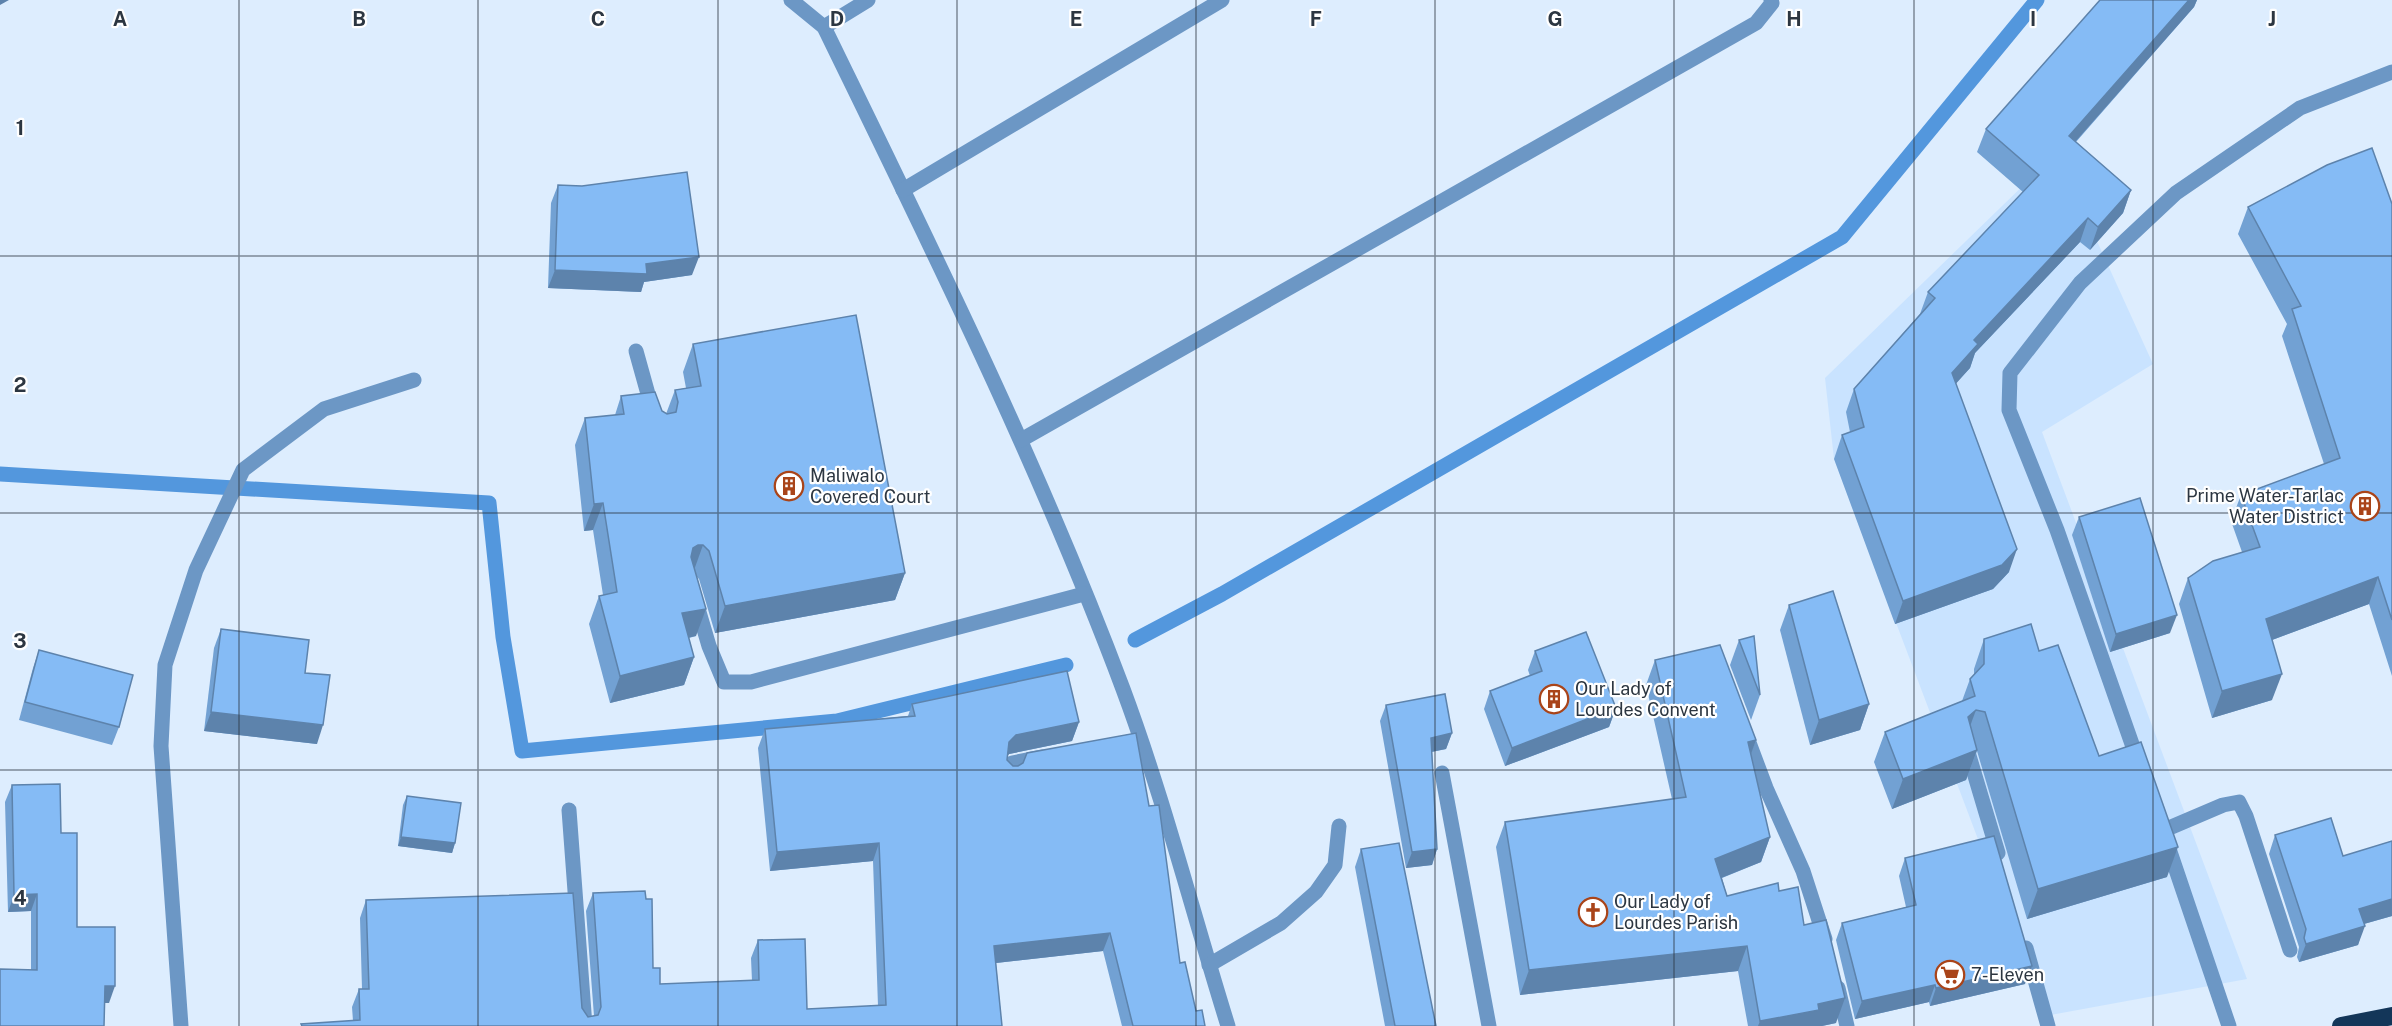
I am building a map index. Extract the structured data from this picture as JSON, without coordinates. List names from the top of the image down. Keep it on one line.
{"places":{"building":["Maliwalo Covered Court","Prime Water-Tarlac Water District","Our Lady of Lourdes Convent"],"church":["Our Lady of Lourdes Parish"],"supermarket":["7-Eleven"]},"grid":{"columns":["A","B","C","D","E","F","G","H","I","J"],"rows":["1","2","3","4"]}}
